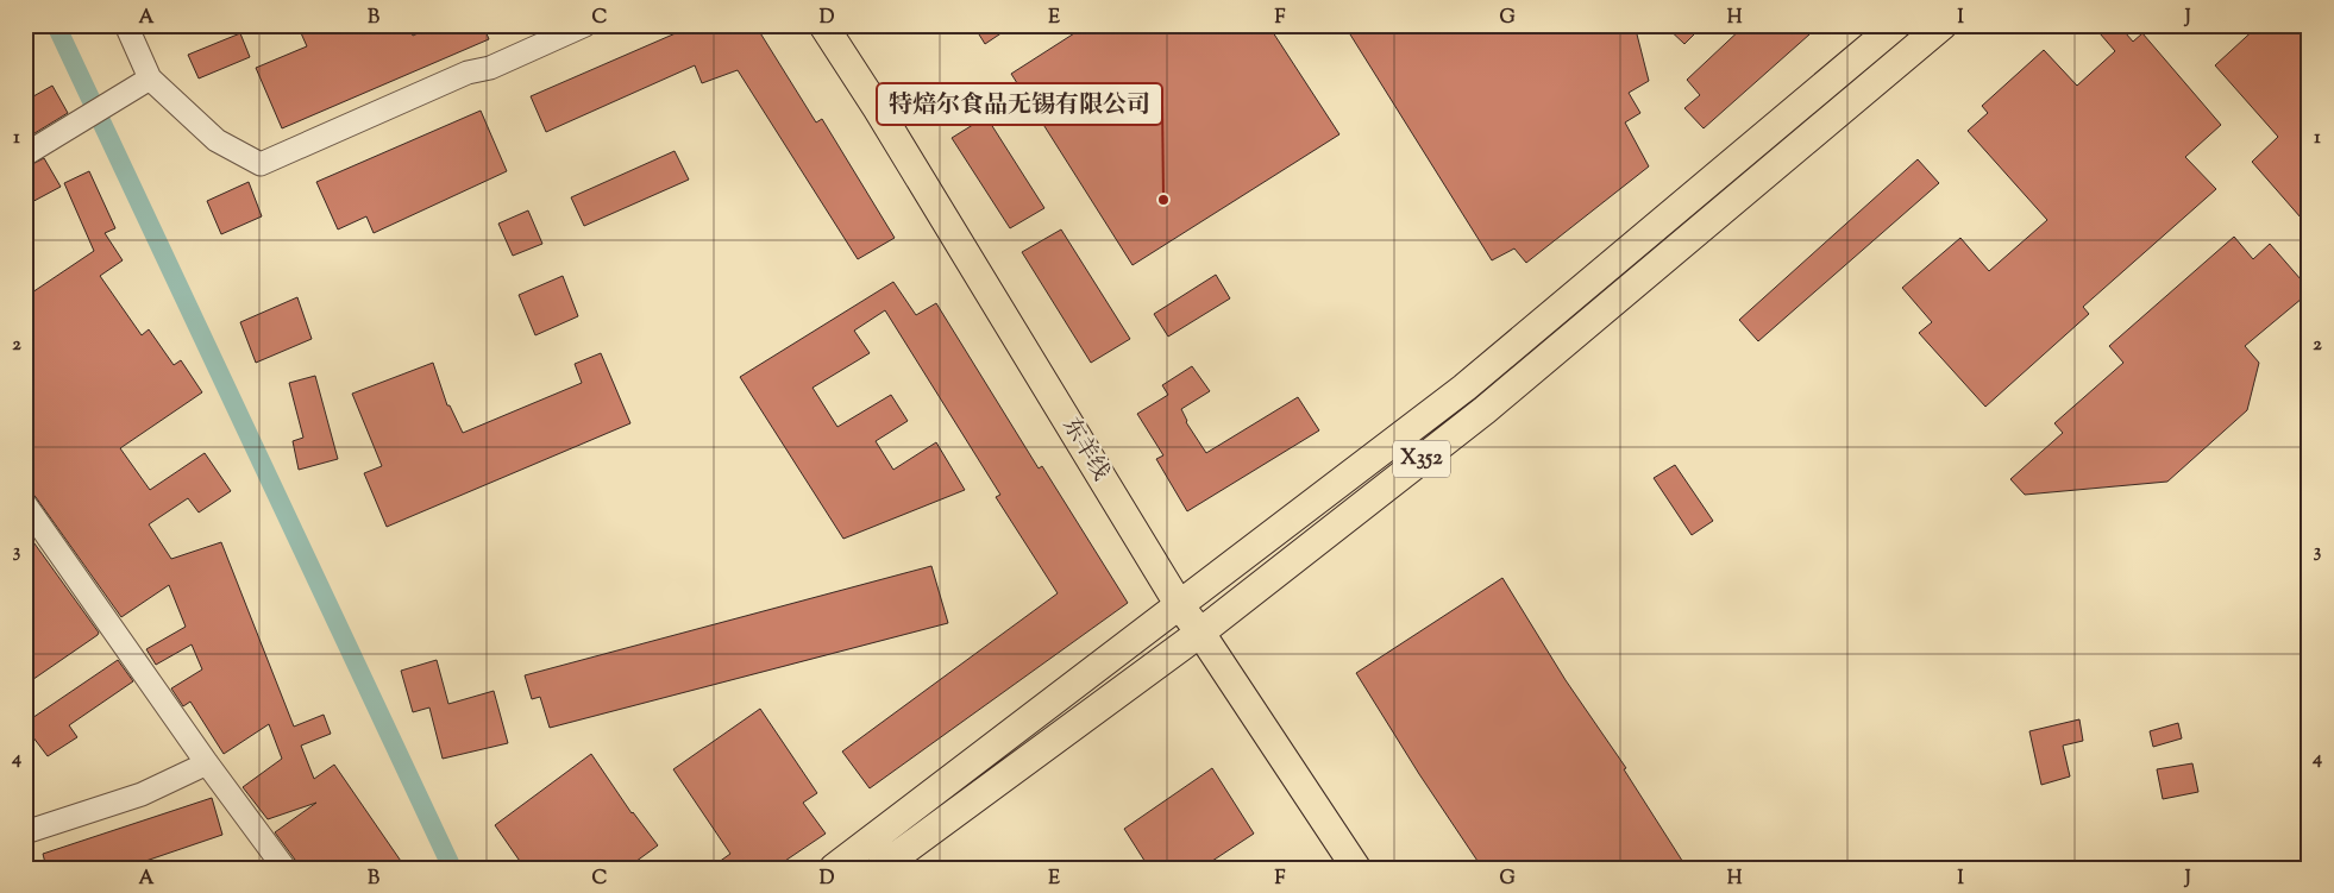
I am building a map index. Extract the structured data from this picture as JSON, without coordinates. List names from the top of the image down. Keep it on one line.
{"streets":{"main road":["东羊线","X352"]},"crossings":[["东羊线","X352"]],"places":["特焙尔食品无锡有限公司"],"grid":{"columns":["A","B","C","D","E","F","G","H","I","J"],"rows":["1","2","3","4"]}}
